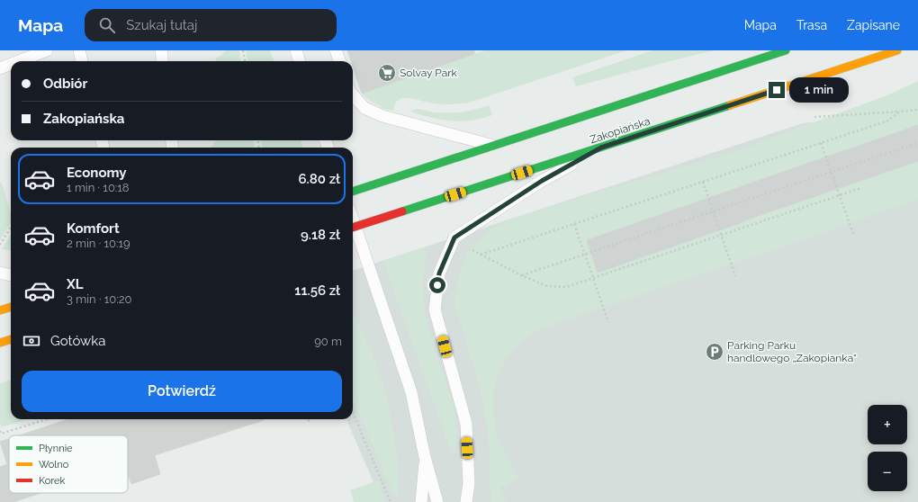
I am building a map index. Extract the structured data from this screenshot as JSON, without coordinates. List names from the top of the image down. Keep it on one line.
{"streets":{"main road":["Zakopiańska"]},"places":{"supermarket":["Solvay Park"],"parking":["Parking Parku handlowego „Zakopianka”"]},"legend":["Płynnie","Wolno","Korek"],"page":{"header":"Mapa","search":"Szukaj tutaj","nav":["Mapa","Trasa","Zapisane"],"banner":["Odbiór","Zakopiańska"],"bubble":"1 min","list":[{"name":"Economy","note":"1 min · 10:18","value":"6.80 zł"},{"name":"Komfort","note":"2 min · 10:19","value":"9.18 zł"},{"name":"XL","note":"3 min · 10:20","value":"11.56 zł"}],"pay":["Gotówka","90 m"],"buttons":"Potwierdź","map_buttons":["+","−"]}}
